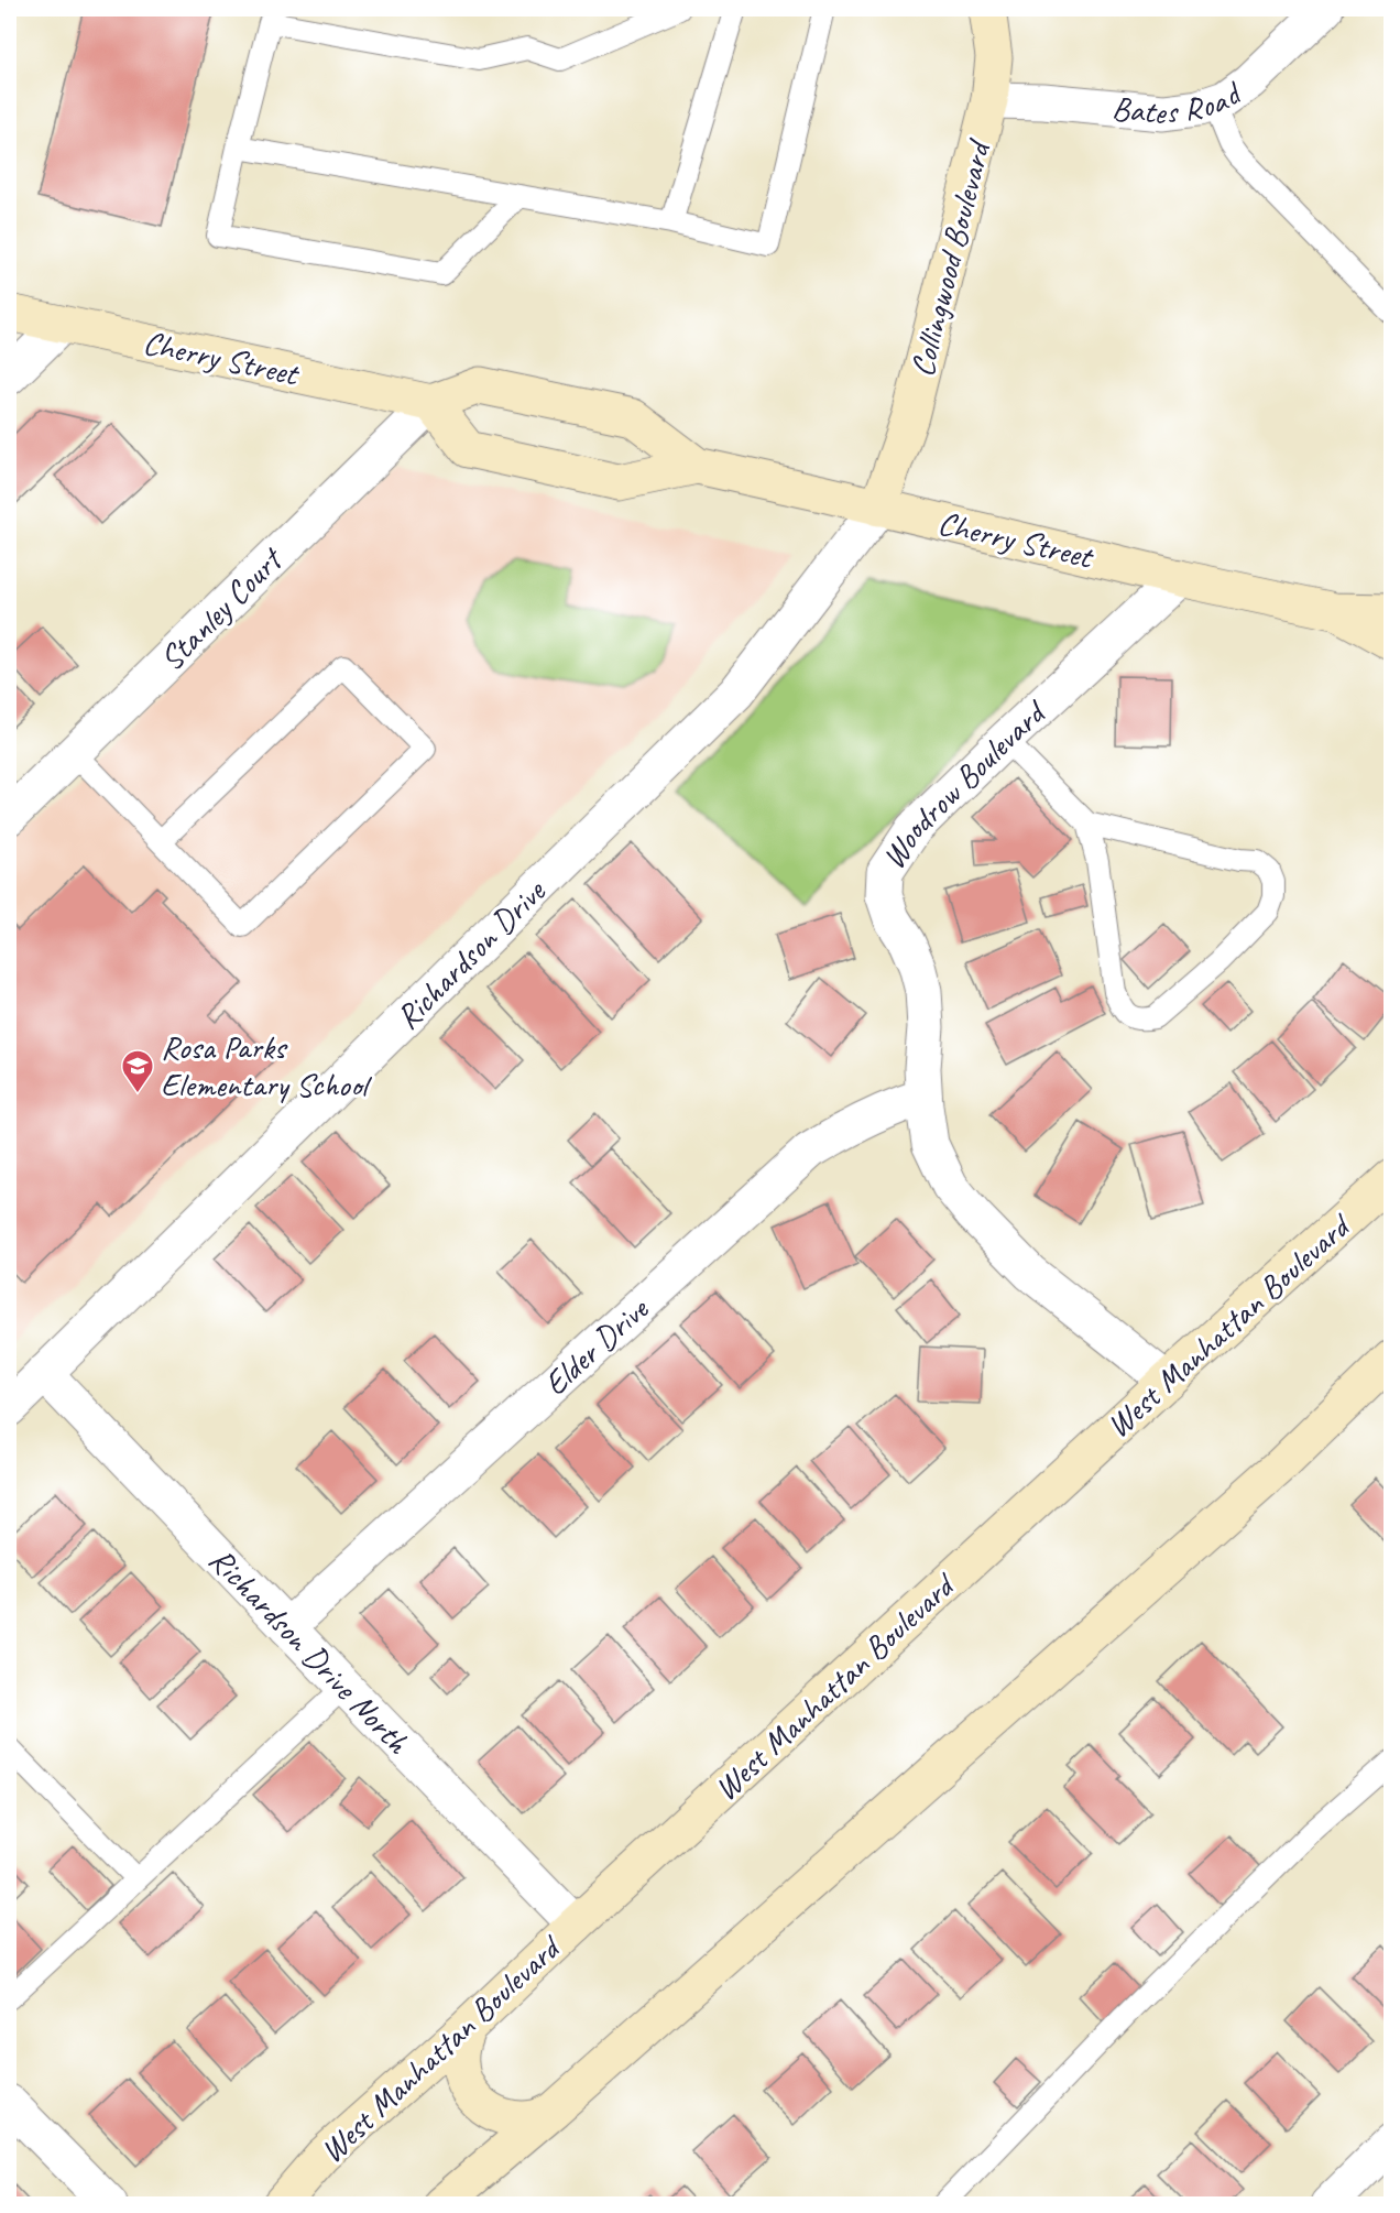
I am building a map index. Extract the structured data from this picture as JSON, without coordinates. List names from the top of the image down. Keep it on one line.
{"streets":{"main road":["Collingwood Boulevard","Cherry Street","West Manhattan Boulevard"],"street":["Bates Road","Stanley Court","Woodrow Boulevard","Richardson Drive","Elder Drive","Richardson Drive North"]},"crossings":[["Bates Road","Collingwood Boulevard"],["Collingwood Boulevard","Cherry Street"],["Collingwood Boulevard","Richardson Drive"],["Cherry Street","Stanley Court"],["Cherry Street","Woodrow Boulevard"],["Cherry Street","Richardson Drive"],["Woodrow Boulevard","West Manhattan Boulevard"],["Woodrow Boulevard","Elder Drive"],["Richardson Drive","Richardson Drive North"],["West Manhattan Boulevard","Richardson Drive North"],["Elder Drive","Richardson Drive North"]],"places":{"school or university":["Rosa Parks Elementary School"]}}
